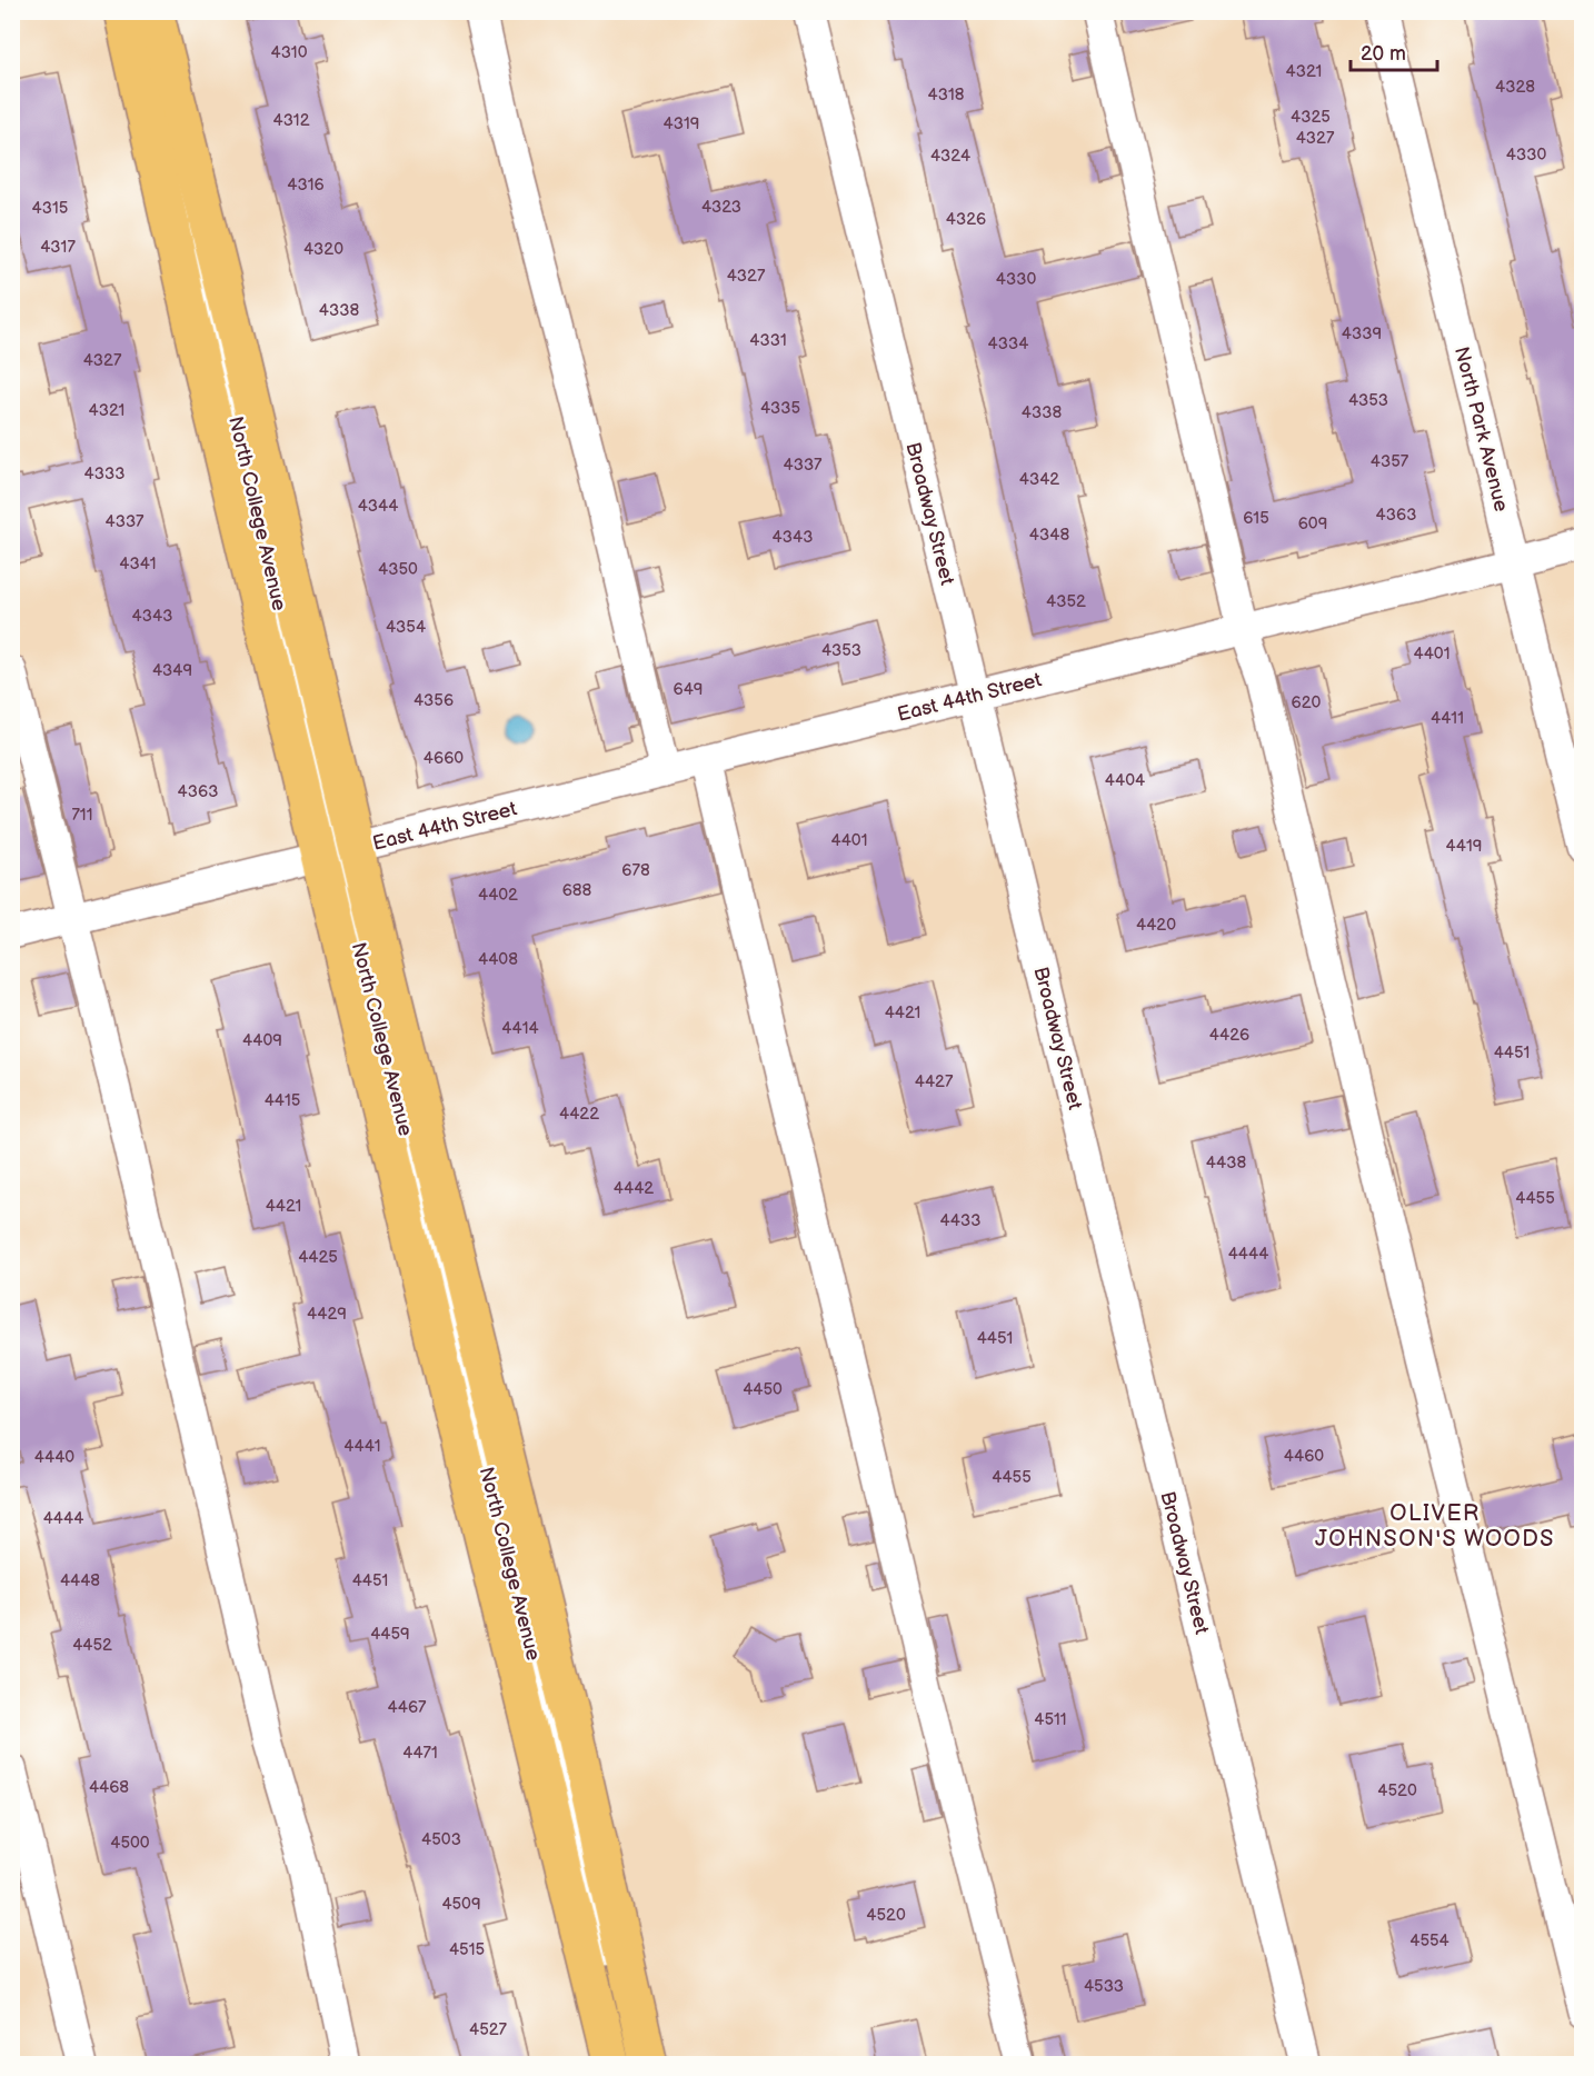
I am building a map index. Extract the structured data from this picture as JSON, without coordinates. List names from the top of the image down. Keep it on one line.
{"streets":{"main road":["North College Avenue"],"street":["North Park Avenue","Broadway Street","East 44th Street"]},"crossings":[["North Park Avenue","East 44th Street"],["North College Avenue","East 44th Street"],["Broadway Street","East 44th Street"]],"districts":["OLIVER JOHNSON'S WOODS"],"house_numbers":["4310","4321","4328","4318","4325","4312","4319","4327","4330","4324","4316","4323","4315","4326","4317","4320","4327","4330","4338","4339","4331","4334","4327","4353","4335","4321","4338","4357","4337","4333","4342","4344","4363","615","4337","609","4348","4343","4341","4350","4352","4343","4354","4353","4401","4349","649","4356","620","4411","4660","4404","4363","711","4401","4419","678","688","4402","4420","4408","4421","4414","4426","4409","4451","4427","4415","4422","4438","4442","4455","4421","4433","4444","4425","4429","4451","4450","4441","4460","4440","4455","4444","4448","4451","4459","4452","4467","4511","4471","4468","4520","4503","4500","4509","4520","4554","4515","4533","4527"],"scale_bar":"20 m"}
